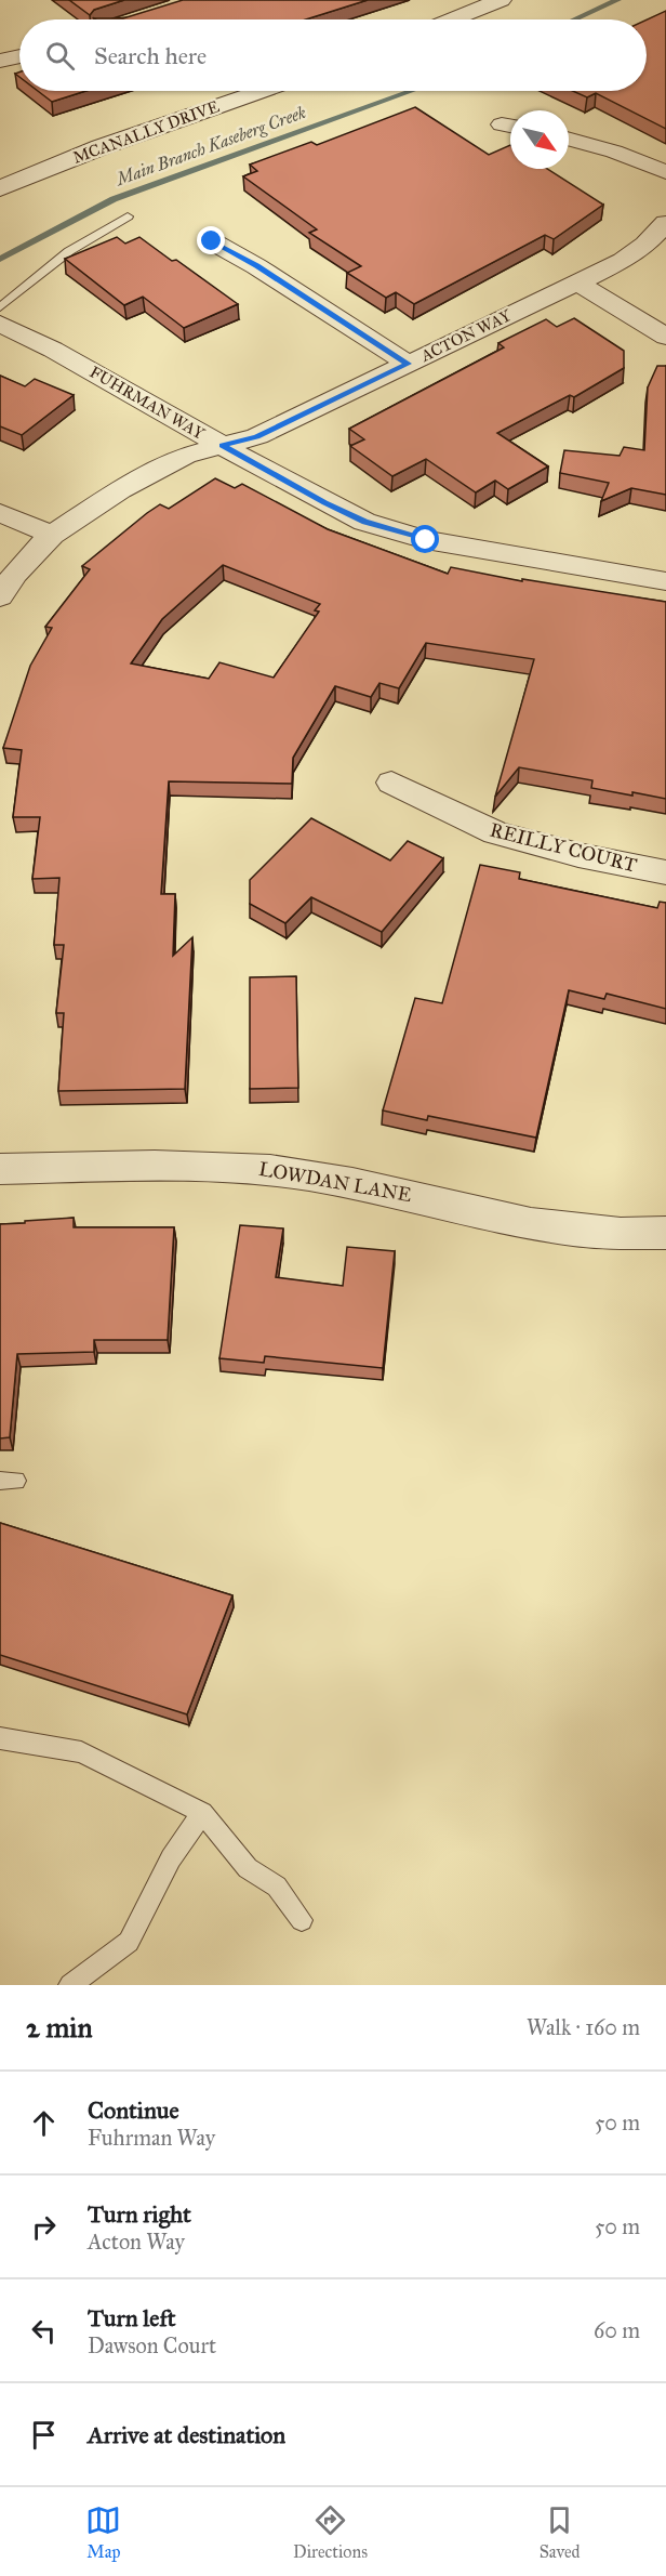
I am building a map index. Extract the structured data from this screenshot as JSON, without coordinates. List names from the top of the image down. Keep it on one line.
{"streets":{"street":["MCANALLY DRIVE","ACTON WAY","FUHRMAN WAY","REILLY COURT","LOWDAN LANE"]},"crossings":[["ACTON WAY","FUHRMAN WAY"]],"water":["Main Branch Kaseberg Creek"],"north":"bottom right","page":{"search":"Search here","heading":["2 min","Walk · 160 m"],"list":[["Continue","Fuhrman Way","50 m"],["Turn right","Acton Way","50 m"],["Turn left","Dawson Court","60 m"],"Arrive at destination"],"nav":["Map","Directions","Saved"]}}
